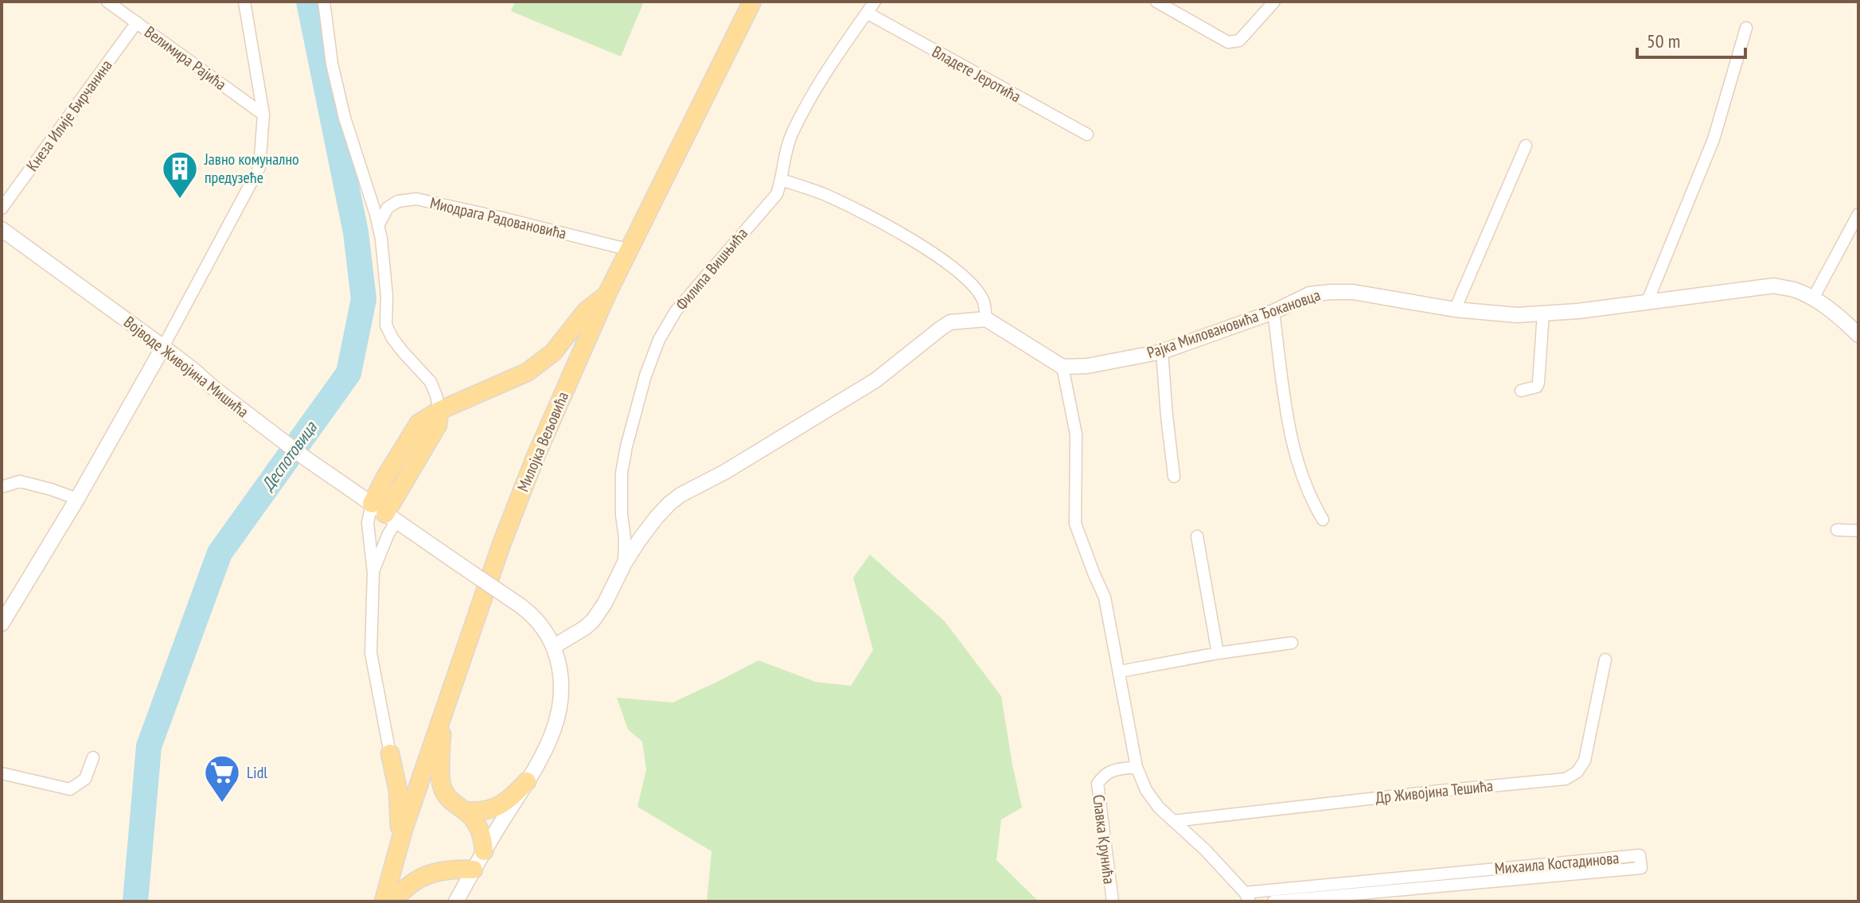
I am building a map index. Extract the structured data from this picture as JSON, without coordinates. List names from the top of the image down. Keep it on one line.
{"streets":{"main road":["Милојка Вељовића"],"street":["Велимира Рајића","Владете Јеротића","Кнеза Илије Бирчанина","Миодрага Радовановића","Филипа Вишњића","Рајка Миловановића Ђокановца","Војводе Живојина Мишића","Др Живојина Тешића","Славка Крунића","Михаила Костадинова"]},"crossings":[["Велимира Рајића","Кнеза Илије Бирчанина"],["Владете Јеротића","Филипа Вишњића"],["Миодрага Радовановића","Милојка Вељовића"]],"water":["Деспотовица"],"places":{"building":["Јавно комунално предузеће"],"supermarket":["Lidl"]},"scale_bar":"50 m"}
